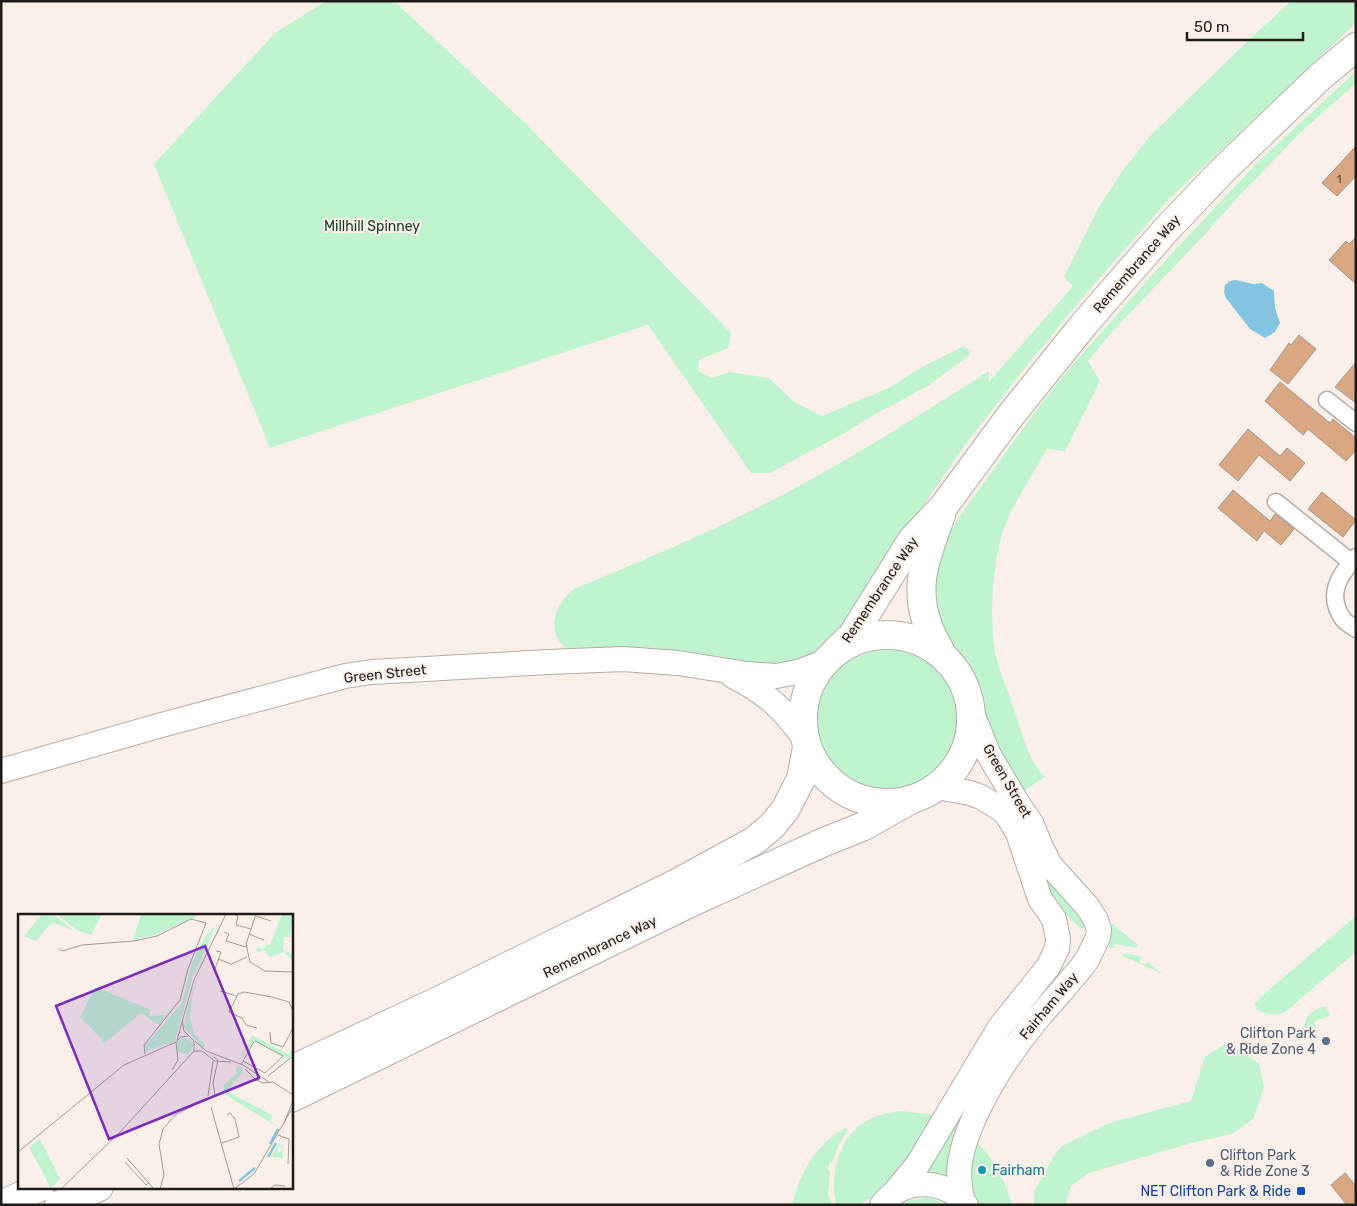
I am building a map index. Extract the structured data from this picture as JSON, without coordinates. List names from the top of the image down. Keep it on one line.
{"streets":{"highway":["Remembrance Way"],"street":["Green Street","Fairham Way"]},"crossings":[["Remembrance Way","Green Street"],["Green Street","Fairham Way"]],"parks":["Millhill Spinney"],"places":{"other":["Clifton Park & Ride Zone 4","Clifton Park & Ride Zone 3","Fairham"],"transit":["NET Clifton Park & Ride"]},"house_numbers":["1"],"scale_bar":"50 m"}
